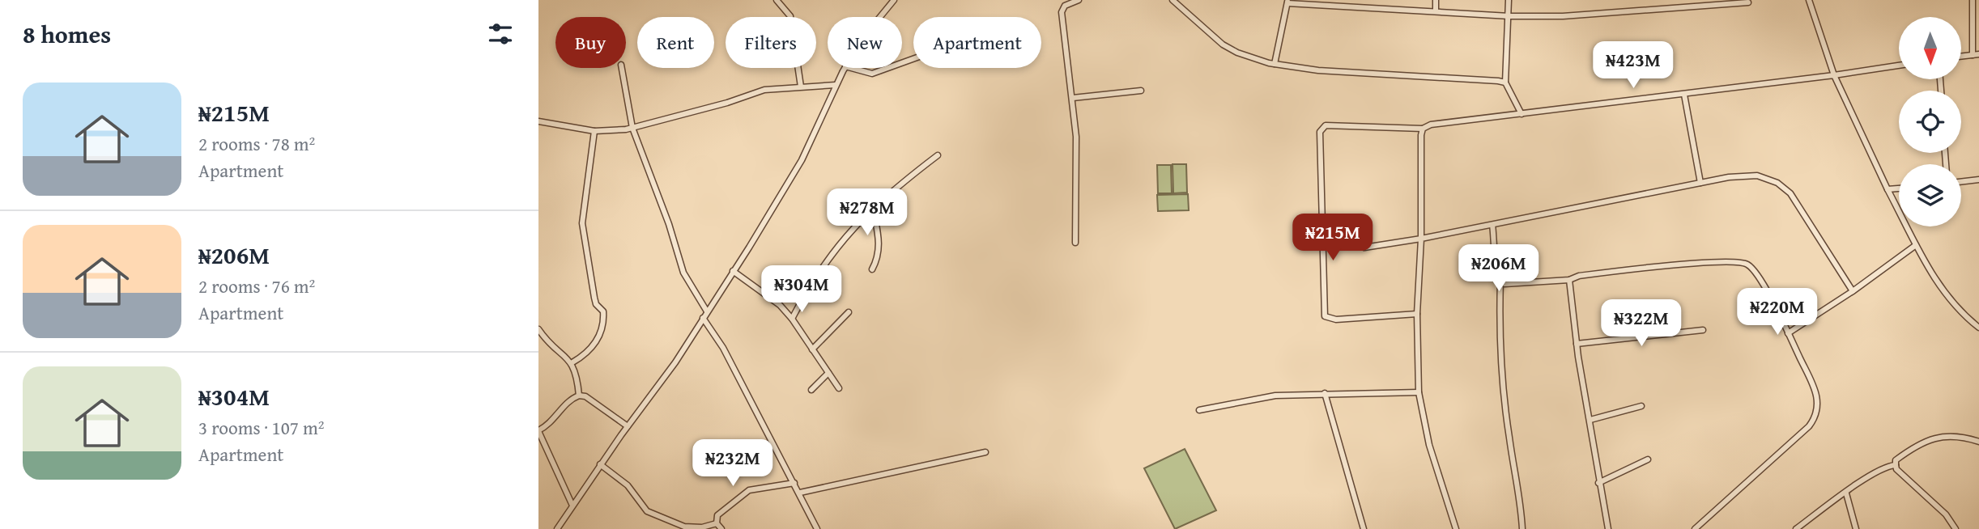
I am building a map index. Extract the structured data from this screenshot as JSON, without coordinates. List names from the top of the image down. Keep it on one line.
{"north":"bottom","page":{"heading":"8 homes","chip":["Buy","Rent","Filters","New","Apartment"],"price":["₦423M","₦278M","₦215M","₦206M","₦304M","₦220M","₦322M","₦232M"],"list":[{"name":"₦215M","note":"2 rooms · 78 m² · Apartment"},{"name":"₦206M","note":"2 rooms · 76 m² · Apartment"},{"name":"₦304M","note":"3 rooms · 107 m² · Apartment"}]}}
